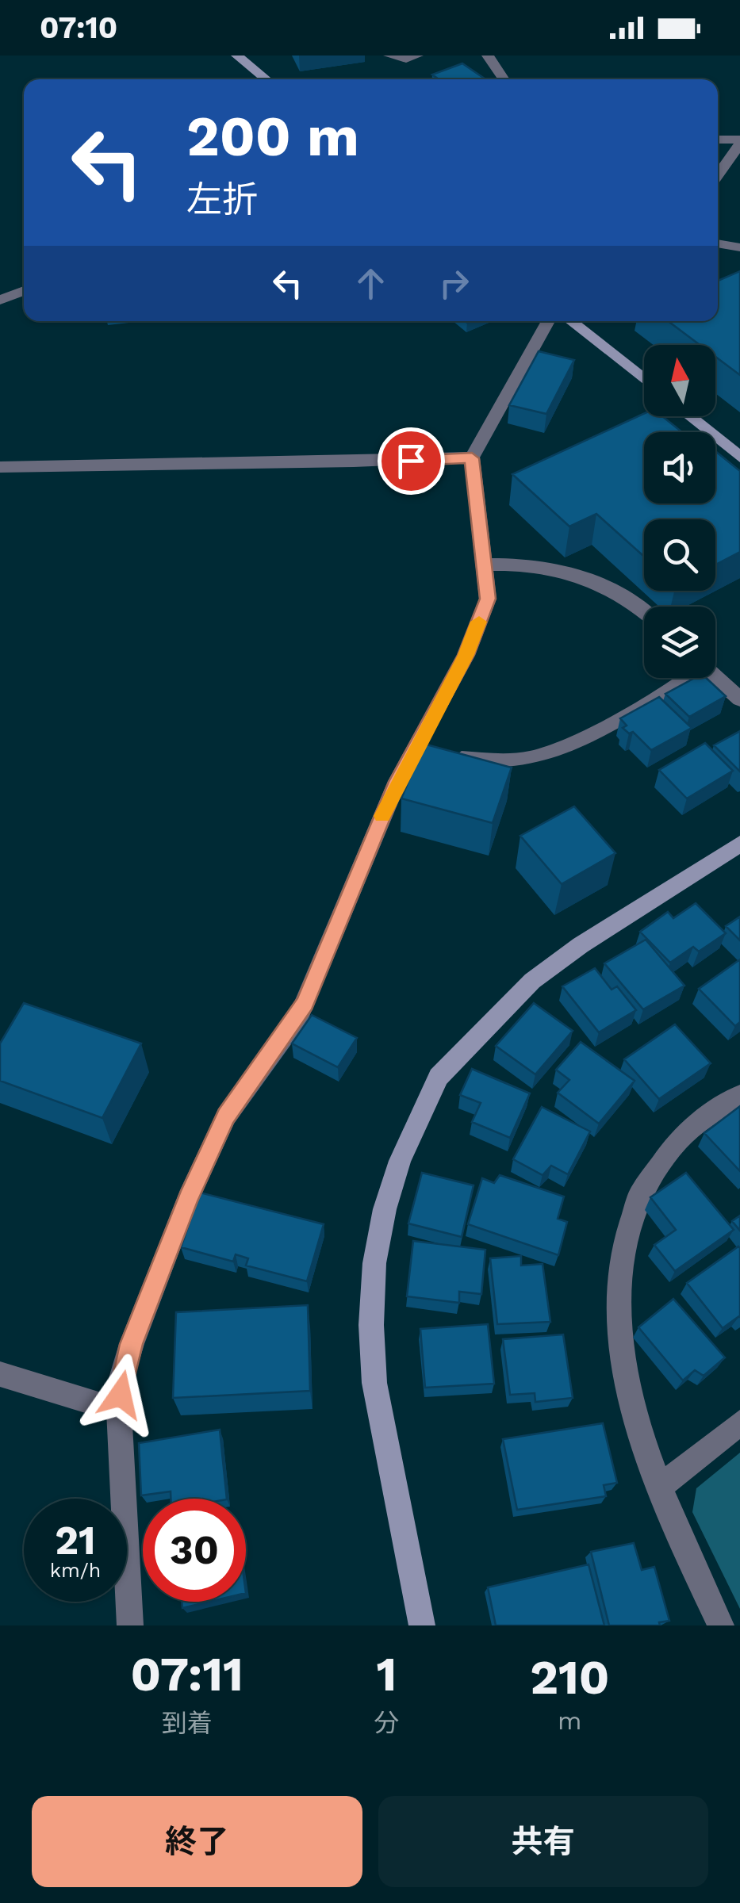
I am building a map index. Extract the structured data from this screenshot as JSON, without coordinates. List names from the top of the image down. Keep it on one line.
{"north":"top","page":{"status":"07:10","turn":["200 m","左折"],"speed":"21 km/h","limit":"30","eta":["07:11","到着","1","分","210","m"],"buttons":["終了","共有"]}}
